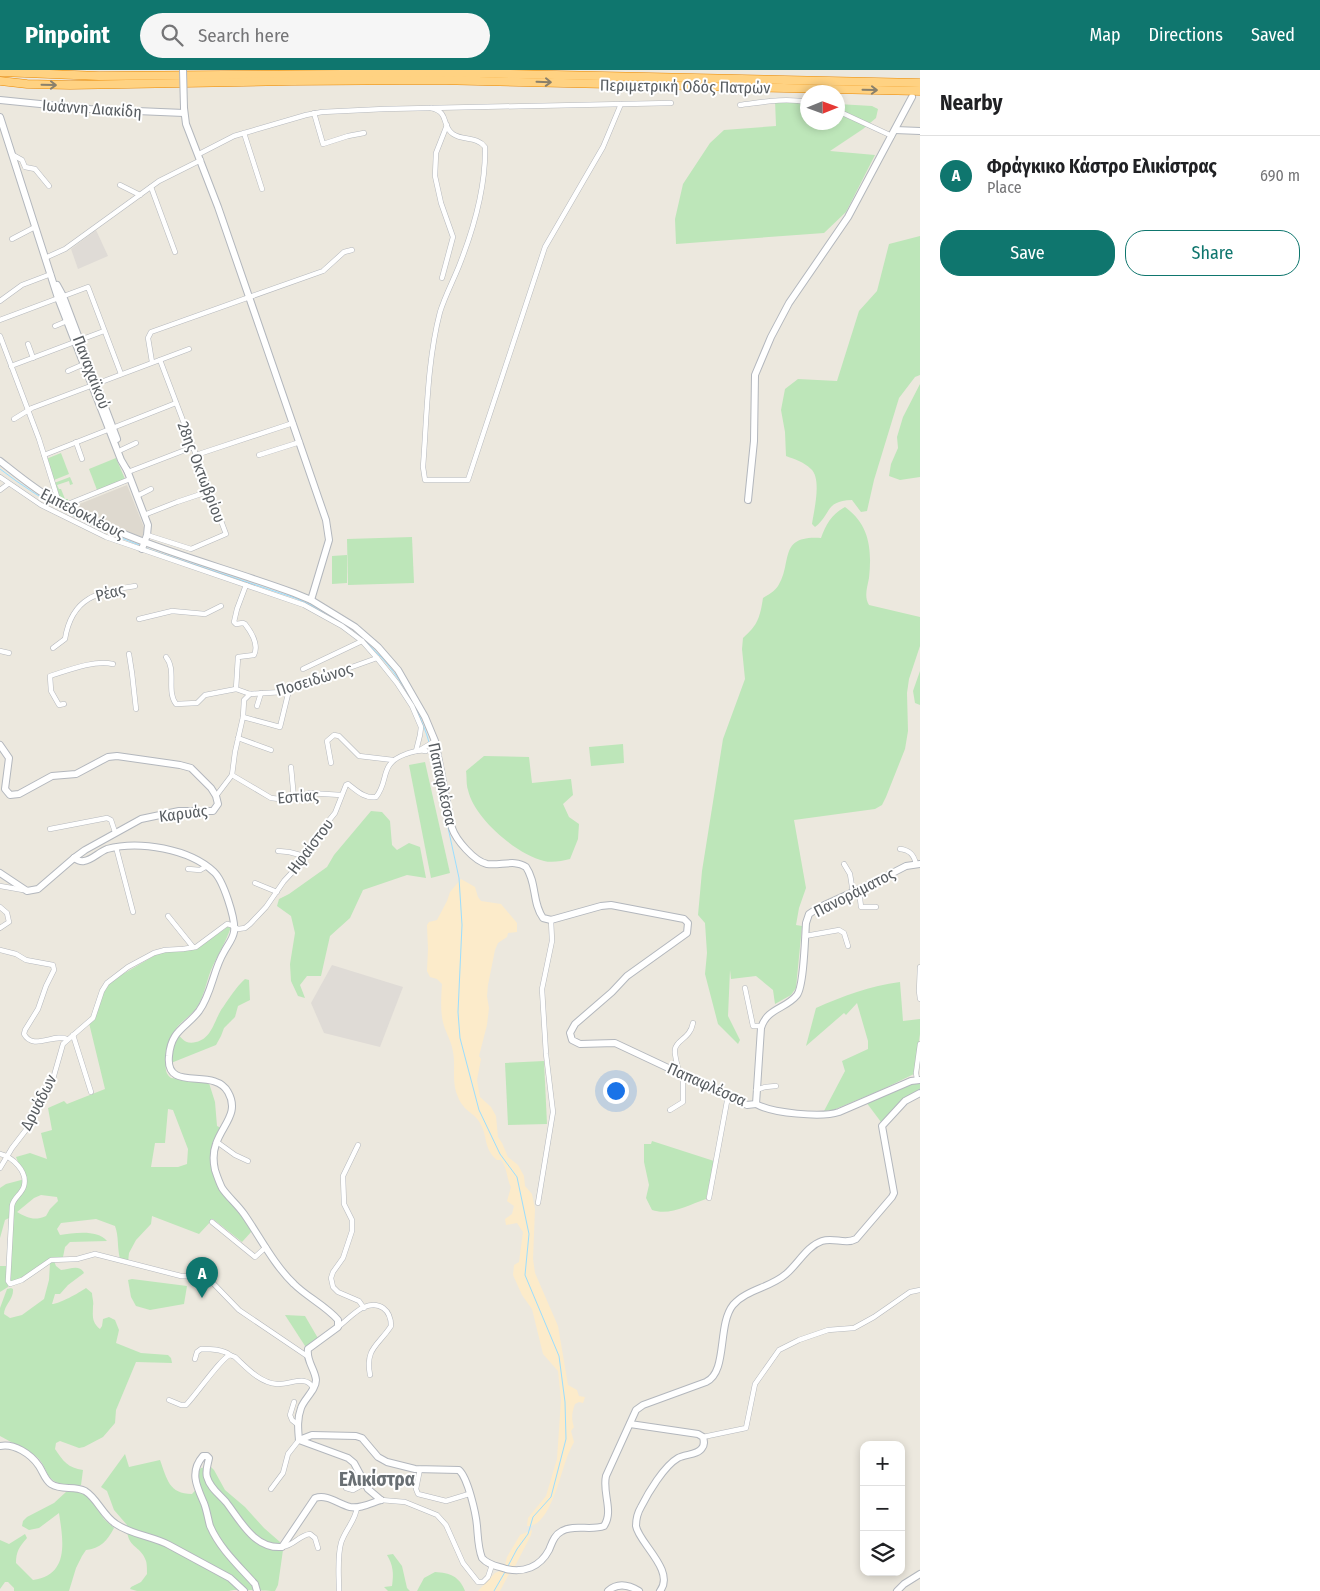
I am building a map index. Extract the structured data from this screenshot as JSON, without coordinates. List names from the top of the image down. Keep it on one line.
{"streets":{"highway":["Περιμετρική Οδός Πατρών"],"street":["Ιωάννη Διακίδη","Παναχαϊκού","28ης Οκτωβρίου","Εμπεδοκλέους","Ρέας","Ποσειδώνος","Παπαφλέσσα","Εστίας","Καρυάς","Ηφαίστου","Πανοράματος","Δρυάδων"]},"crossings":[["Παναχαϊκού","28ης Οκτωβρίου"],["Εμπεδοκλέους","Παπαφλέσσα"],["Εστίας","Ηφαίστου"]],"districts":["Ελικίστρα"],"north":"right","page":{"header":"Pinpoint","search":"Search here","nav":["Map","Directions","Saved"],"heading":"Nearby","list":[{"mark":"A","name":"Φράγκικο Κάστρο Ελικίστρας","note":"Place","value":"690 m"}],"buttons":["Save","Share"],"pins":"A","map_buttons":["+","−"]}}
